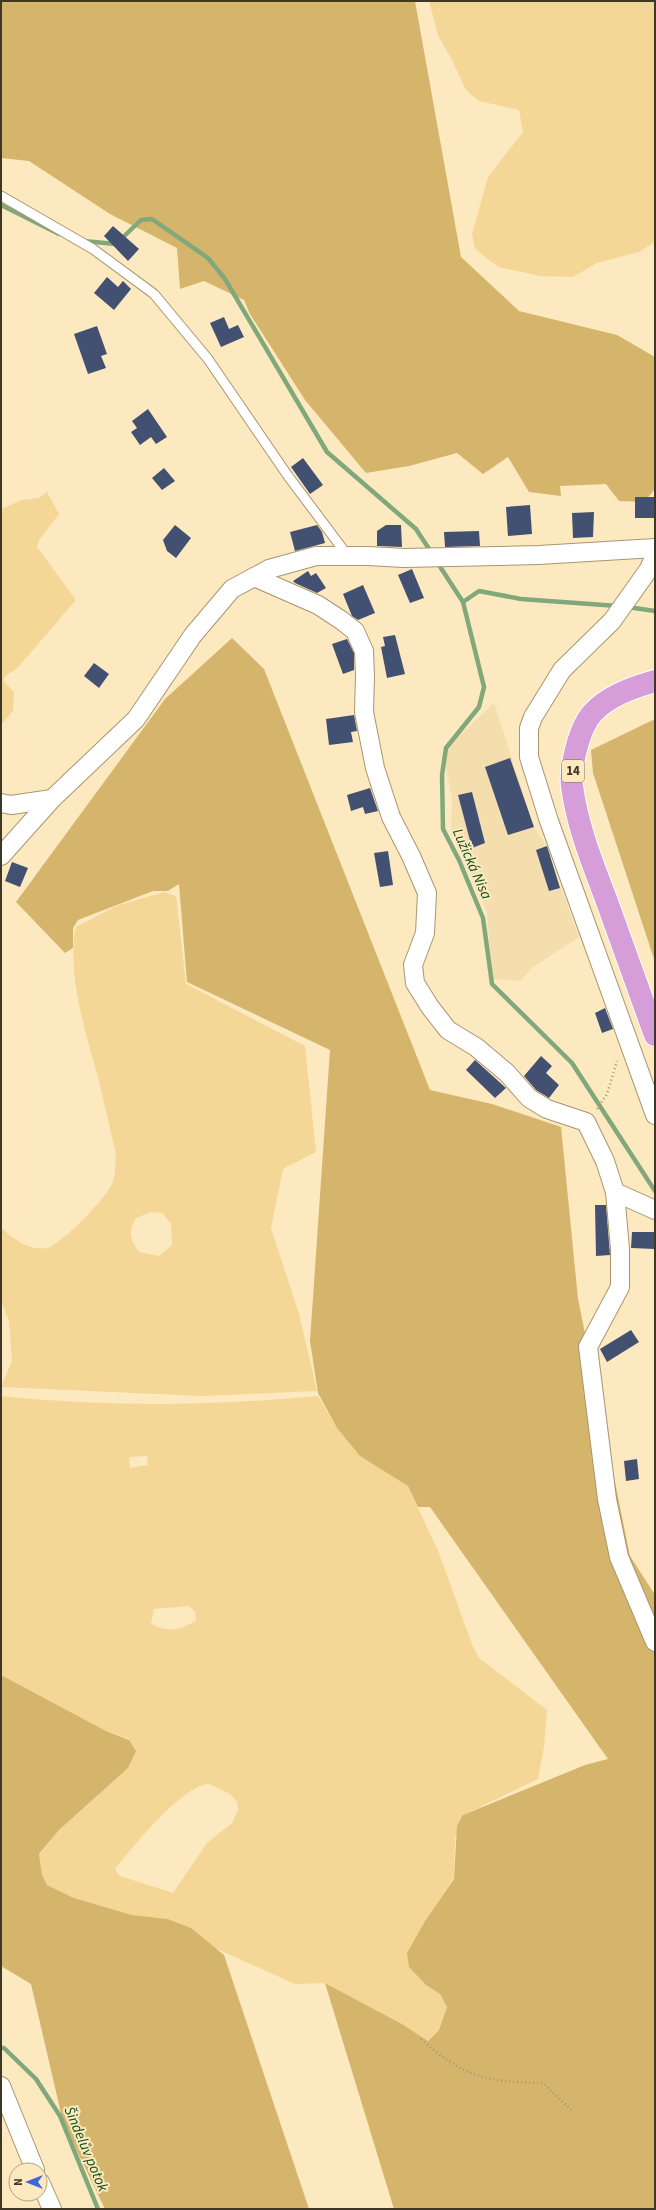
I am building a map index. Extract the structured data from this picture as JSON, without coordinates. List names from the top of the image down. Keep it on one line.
{"streets":{"main road":["14"]},"water":["Lužická Nisa","Šindelův potok"],"north":"left"}
